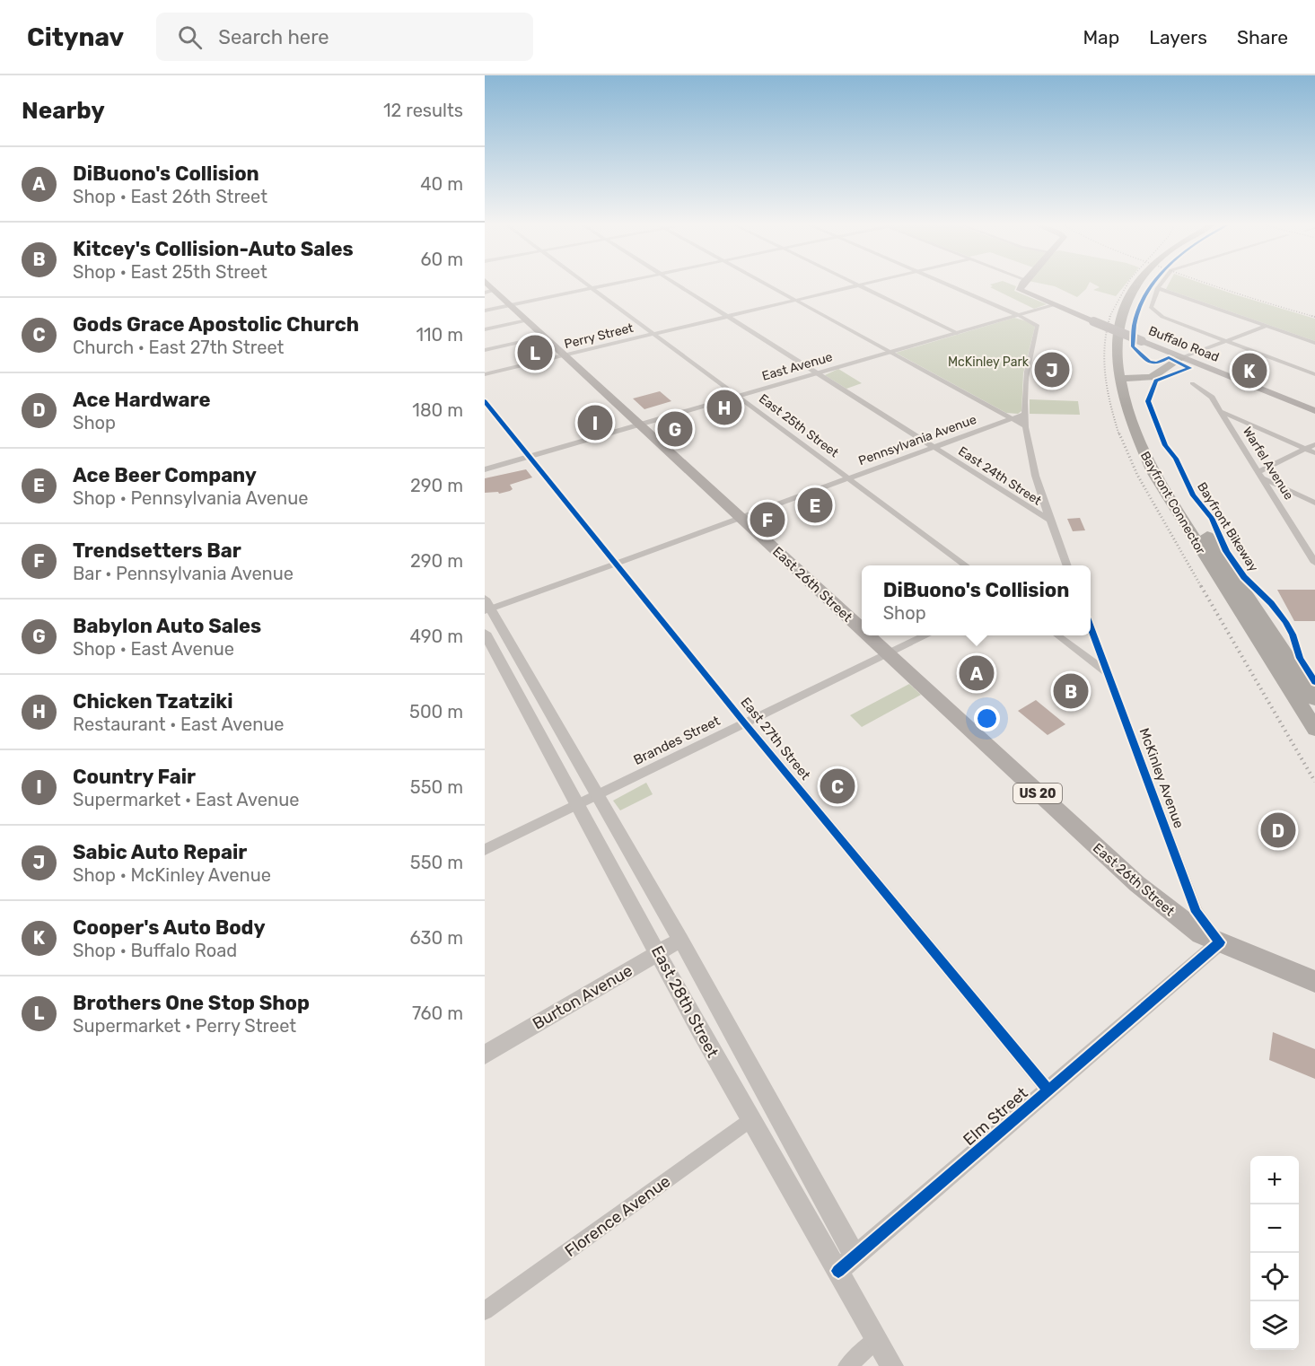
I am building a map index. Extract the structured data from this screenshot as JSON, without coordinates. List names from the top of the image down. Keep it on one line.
{"streets":{"highway":["Bayfront Connector"],"main road":["Buffalo Road","East 26th Street","US 20"],"street":["Perry Street","East Avenue","East 25th Street","Pennsylvania Avenue","Warfel Avenue","East 24th Street","East 27th Street","Brandes Street","McKinley Avenue","Burton Avenue","East 28th Street","Elm Street","Florence Avenue"],"cycle path":["Bayfront Bikeway"]},"crossings":[["Perry Street","East 25th Street"],["Perry Street","East 24th Street"],["Perry Street","East 26th Street"],["Buffalo Road","East Avenue"],["East Avenue","East 25th Street"],["East Avenue","East 24th Street"],["East Avenue","East 26th Street"],["East Avenue","East 27th Street"],["East 25th Street","Pennsylvania Avenue"],["Pennsylvania Avenue","East 24th Street"],["Pennsylvania Avenue","East 26th Street"],["Pennsylvania Avenue","East 27th Street"],["Pennsylvania Avenue","East 28th Street"],["East 26th Street","Brandes Street"],["East 26th Street","McKinley Avenue"],["East 26th Street","US 20"],["East 26th Street","Elm Street"],["East 27th Street","Brandes Street"],["East 27th Street","Elm Street"],["Brandes Street","East 28th Street"],["McKinley Avenue","US 20"],["McKinley Avenue","Elm Street"],["US 20","Elm Street"],["Burton Avenue","East 28th Street"],["East 28th Street","Elm Street"],["East 28th Street","Florence Avenue"]],"parks":["McKinley Park"],"page":{"header":"Citynav","search":"Search here","nav":["Map","Layers","Share"],"heading":["Nearby","12 results"],"list":[{"mark":"A","name":"DiBuono's Collision","note":"Shop · East 26th Street","value":"40 m"},{"mark":"B","name":"Kitcey's Collision-Auto Sales","note":"Shop · East 25th Street","value":"60 m"},{"mark":"C","name":"Gods Grace Apostolic Church","note":"Church · East 27th Street","value":"110 m"},{"mark":"D","name":"Ace Hardware","note":"Shop","value":"180 m"},{"mark":"E","name":"Ace Beer Company","note":"Shop · Pennsylvania Avenue","value":"290 m"},{"mark":"F","name":"Trendsetters Bar","note":"Bar · Pennsylvania Avenue","value":"290 m"},{"mark":"G","name":"Babylon Auto Sales","note":"Shop · East Avenue","value":"490 m"},{"mark":"H","name":"Chicken Tzatziki","note":"Restaurant · East Avenue","value":"500 m"},{"mark":"I","name":"Country Fair","note":"Supermarket · East Avenue","value":"550 m"},{"mark":"J","name":"Sabic Auto Repair","note":"Shop · McKinley Avenue","value":"550 m"},{"mark":"K","name":"Cooper's Auto Body","note":"Shop · Buffalo Road","value":"630 m"},{"mark":"L","name":"Brothers One Stop Shop","note":"Supermarket · Perry Street","value":"760 m"}],"pins":["L","J","K","H","I","G","E","F","A","B","C","D"],"popup":["DiBuono's Collision","Shop"],"map_buttons":["+","−"]}}
